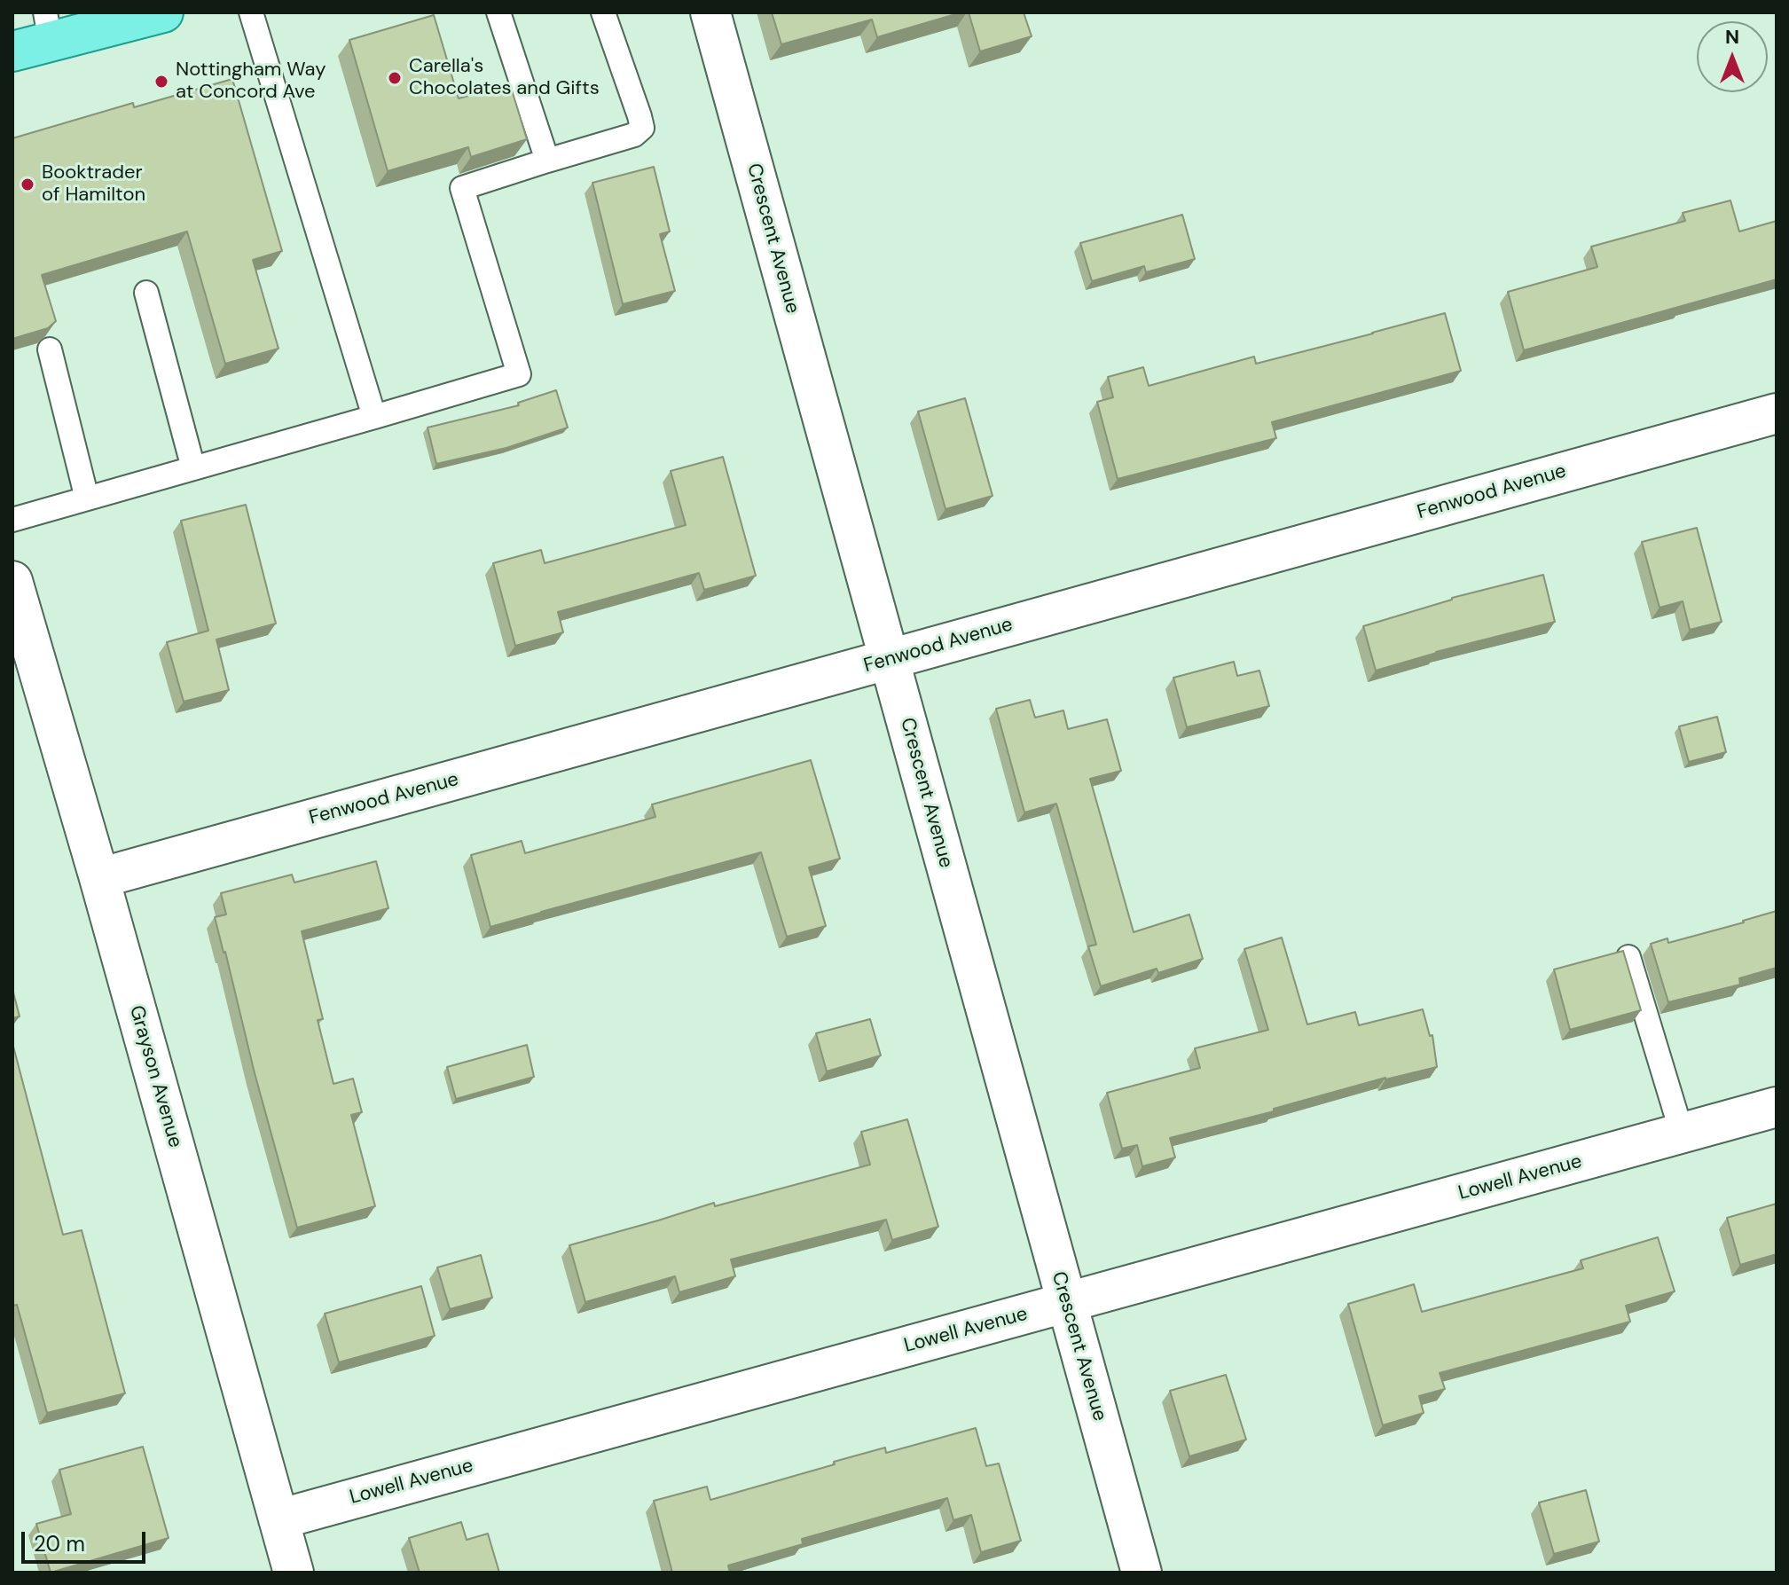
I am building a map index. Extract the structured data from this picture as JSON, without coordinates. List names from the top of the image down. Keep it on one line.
{"streets":{"street":["Crescent Avenue","Fenwood Avenue","Grayson Avenue","Lowell Avenue"]},"crossings":[["Crescent Avenue","Fenwood Avenue"],["Crescent Avenue","Lowell Avenue"],["Fenwood Avenue","Grayson Avenue"],["Grayson Avenue","Lowell Avenue"]],"places":["Carella's Chocolates and Gifts","Nottingham Way at Concord Ave","Booktrader of Hamilton"],"scale_bar":"20 m","north":"top"}
